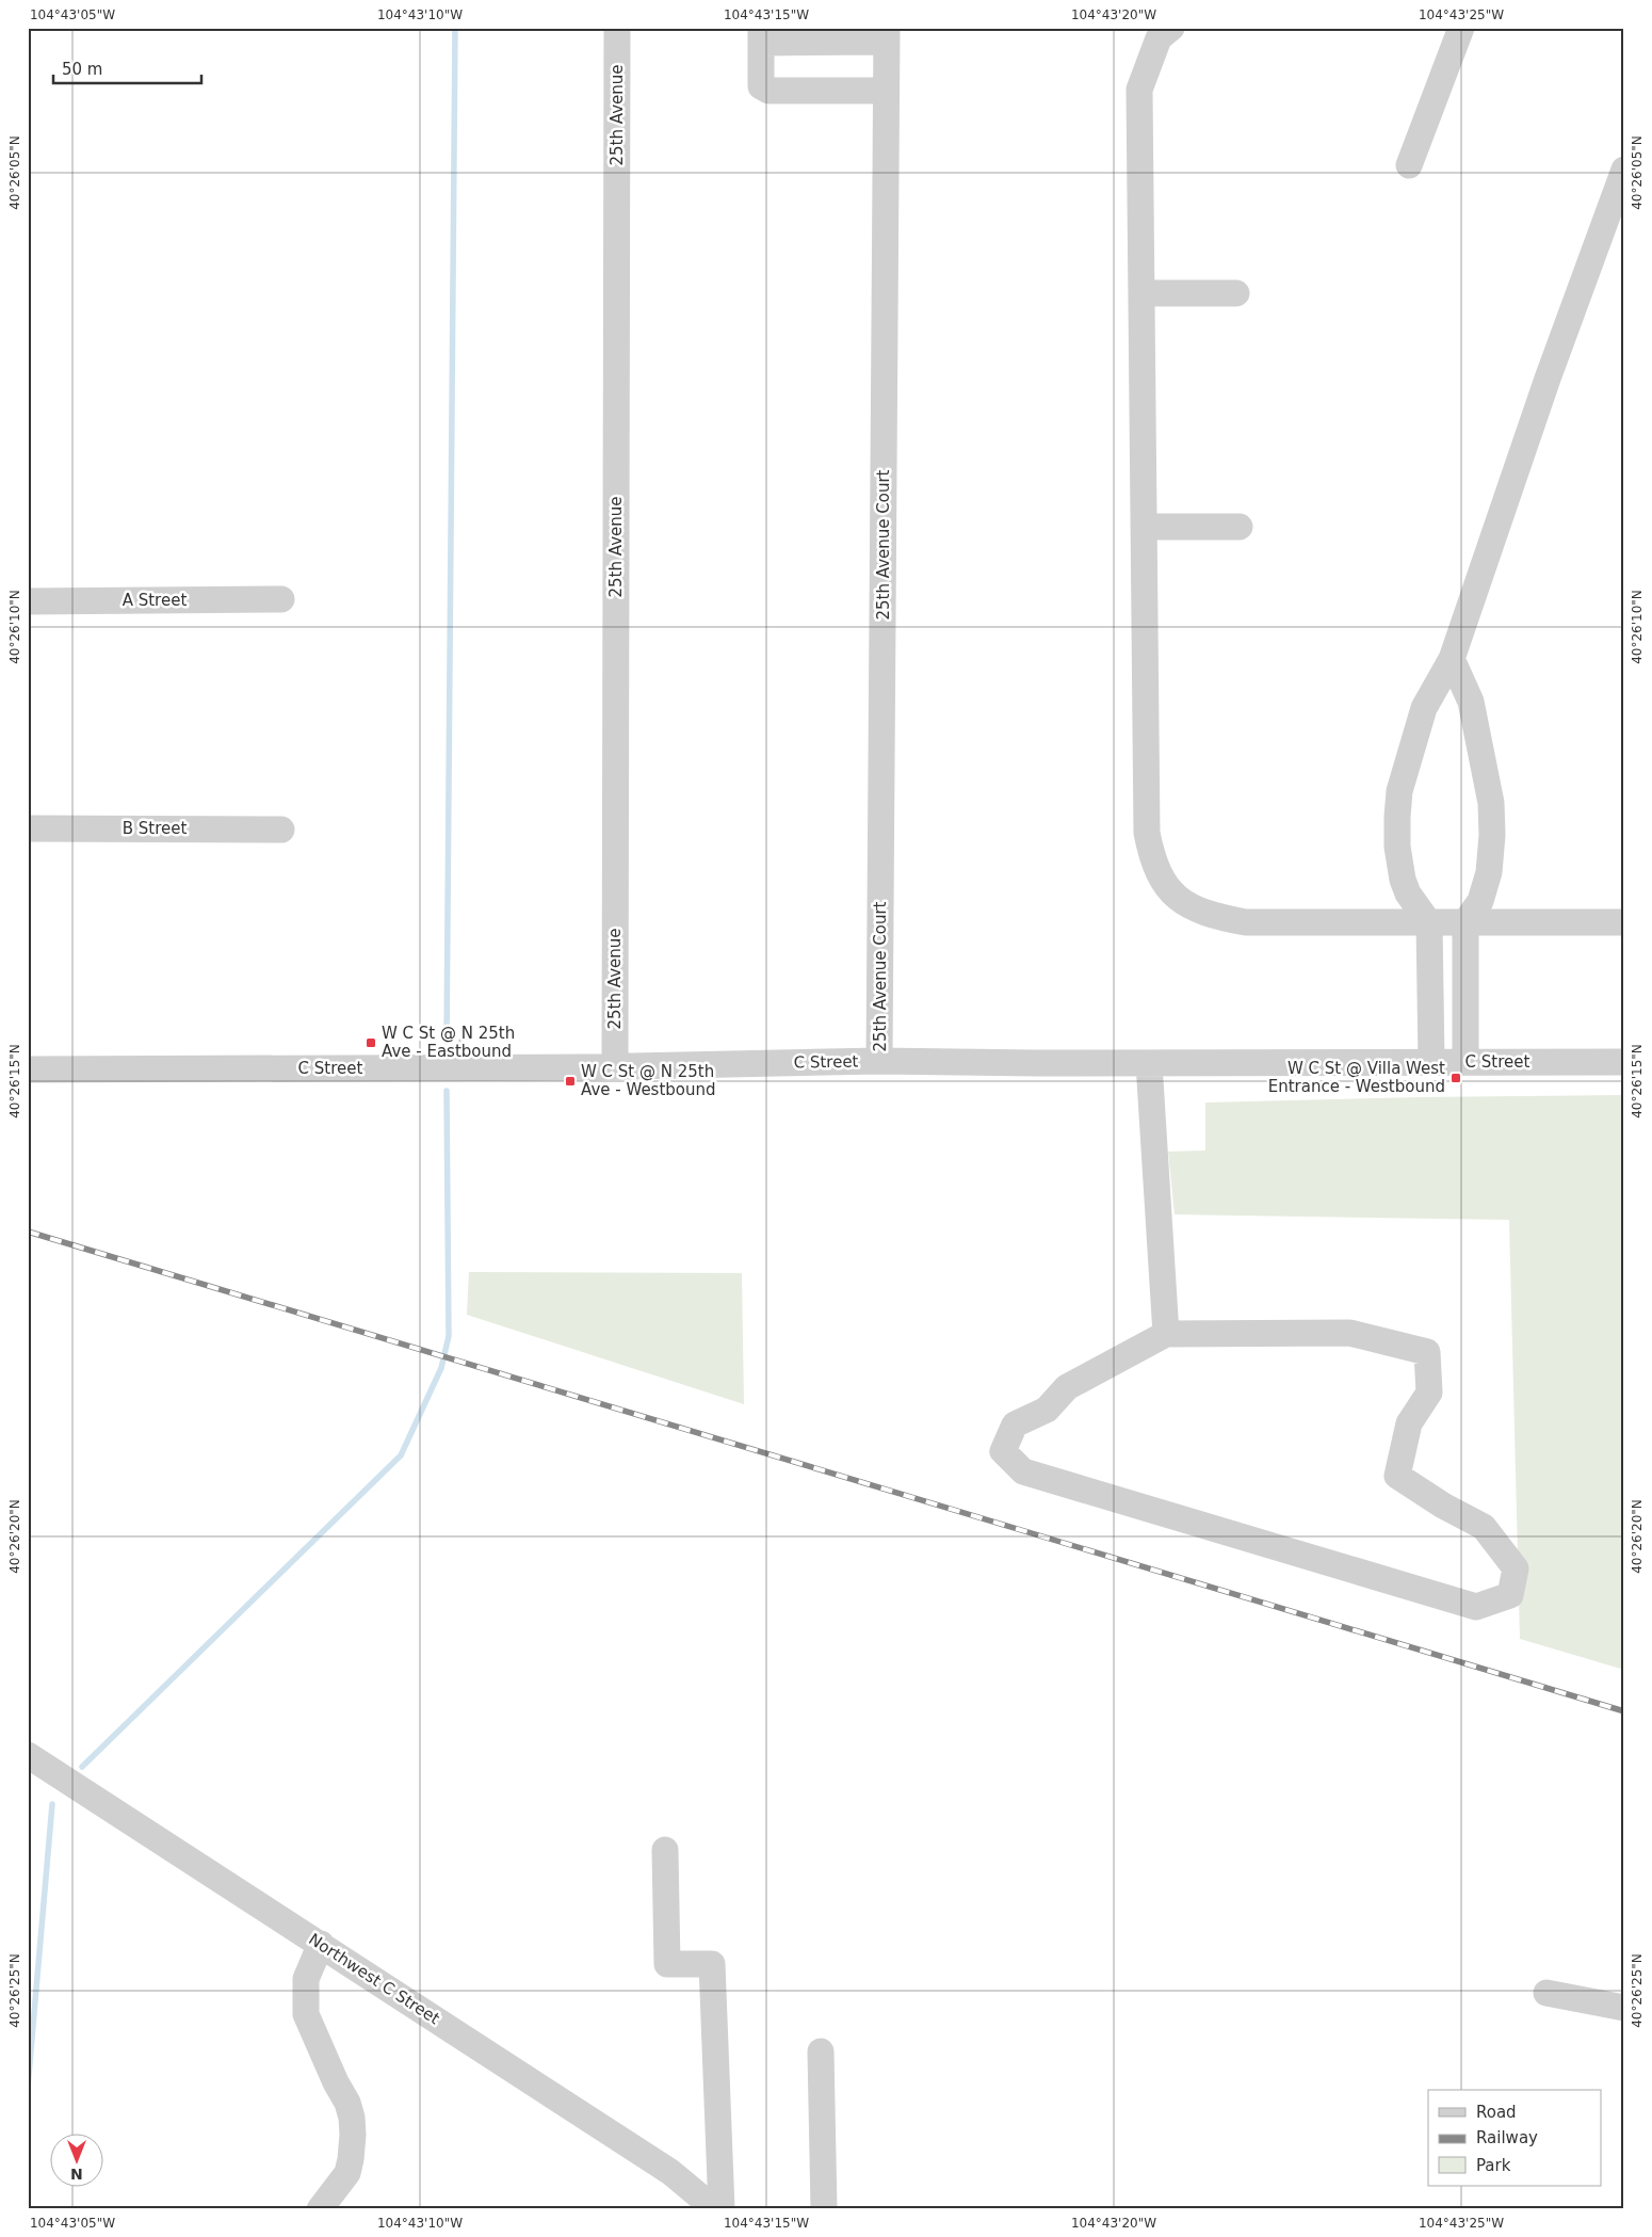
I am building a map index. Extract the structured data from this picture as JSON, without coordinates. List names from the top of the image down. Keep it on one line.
{"streets":{"street":["25th Avenue","25th Avenue Court","A Street","B Street","C Street","Northwest C Street"]},"crossings":[["25th Avenue","C Street"],["25th Avenue Court","C Street"]],"places":{"transit":["W C St @ N 25th Ave - Eastbound","W C St @ Villa West Entrance - Westbound","W C St @ N 25th Ave - Westbound"]},"legend":["Road","Railway","Park"],"scale_bar":"50 m","north":"bottom","coordinates":["104°43'05\"W","104°43'10\"W","104°43'15\"W","104°43'20\"W","104°43'25\"W","40°26'05\"N","40°26'10\"N","40°26'15\"N","40°26'20\"N","40°26'25\"N"]}
